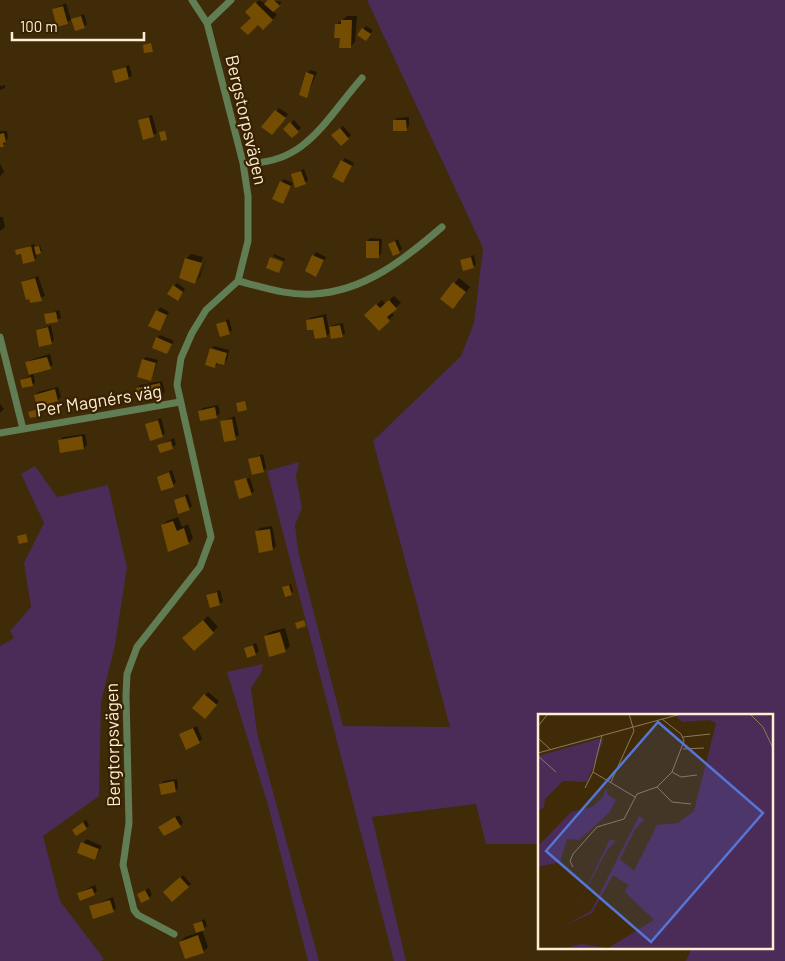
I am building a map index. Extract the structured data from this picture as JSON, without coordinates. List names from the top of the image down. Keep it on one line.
{"streets":{"street":["Bergstorpsvägen","Per Magnérs väg","Bergtorpsvägen"]},"crossings":[["Bergstorpsvägen","Bergtorpsvägen"],["Per Magnérs väg","Bergtorpsvägen"]],"scale_bar":"100 m"}
